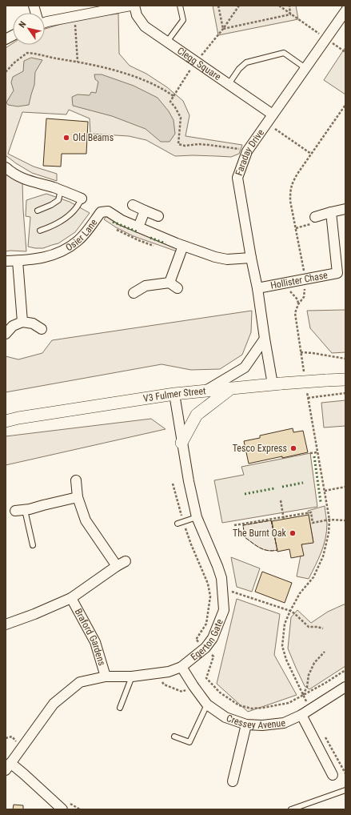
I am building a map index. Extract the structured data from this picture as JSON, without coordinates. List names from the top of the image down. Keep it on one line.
{"streets":{"street":["Clegg Square","Faraday Drive","Osier Lane","Hollister Chase","V3 Fulmer Street","Braford Gardens","Egerton Gate","Cressey Avenue"]},"crossings":[["Clegg Square","Faraday Drive"],["Faraday Drive","Osier Lane"],["Faraday Drive","Hollister Chase"],["Faraday Drive","V3 Fulmer Street"],["V3 Fulmer Street","Egerton Gate"],["Braford Gardens","Egerton Gate"],["Egerton Gate","Cressey Avenue"]],"places":["Old Beams","Tesco Express","The Burnt Oak"],"north":"top left"}
